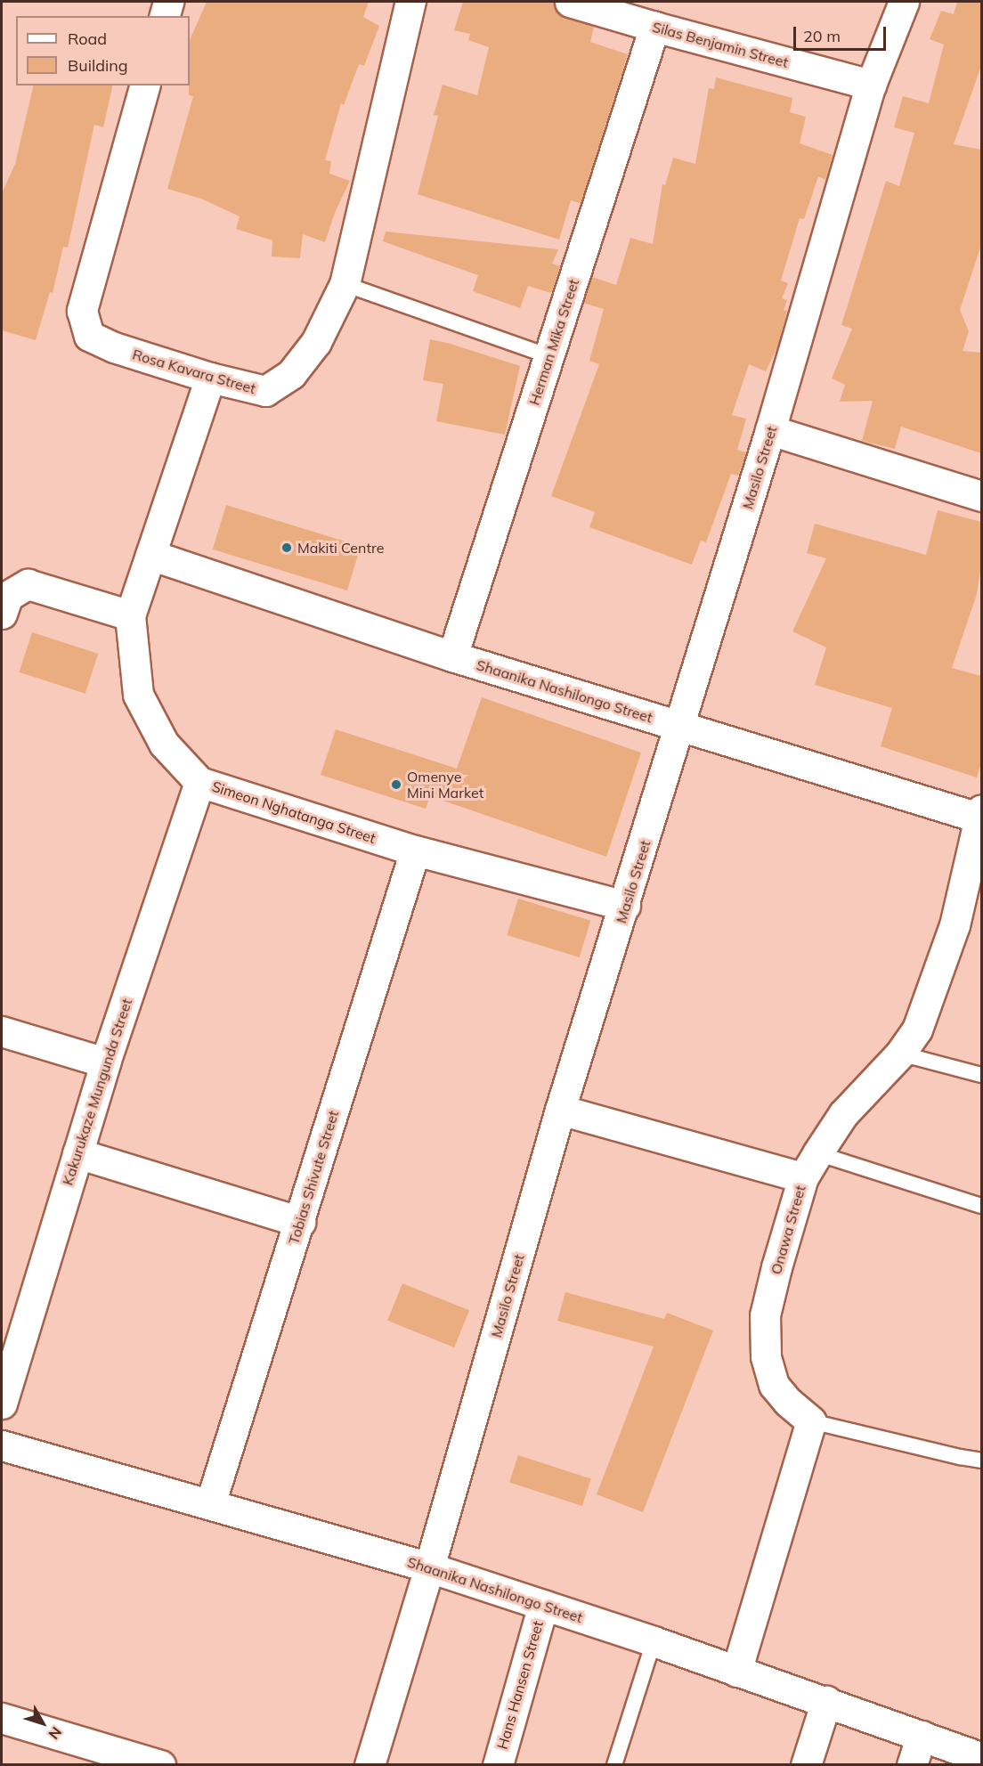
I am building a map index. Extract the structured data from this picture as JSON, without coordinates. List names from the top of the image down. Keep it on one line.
{"streets":{"street":["Silas Benjamin Street","Herman Mika Street","Rosa Kavara Street","Masilo Street","Shaanika Nashilongo Street","Simeon Nghatanga Street","Kakurukaze Mungunda Street","Tobias Shivute Street","Onawa Street","Hans Hansen Street"]},"crossings":[["Silas Benjamin Street","Herman Mika Street"],["Silas Benjamin Street","Masilo Street"],["Herman Mika Street","Shaanika Nashilongo Street"],["Rosa Kavara Street","Simeon Nghatanga Street"],["Masilo Street","Shaanika Nashilongo Street"],["Masilo Street","Simeon Nghatanga Street"],["Shaanika Nashilongo Street","Simeon Nghatanga Street"],["Shaanika Nashilongo Street","Tobias Shivute Street"],["Shaanika Nashilongo Street","Onawa Street"],["Shaanika Nashilongo Street","Hans Hansen Street"],["Simeon Nghatanga Street","Kakurukaze Mungunda Street"],["Simeon Nghatanga Street","Tobias Shivute Street"]],"places":["Makiti Centre","Omenye Mini Market"],"legend":["Road","Building"],"scale_bar":"20 m","north":"bottom right"}
